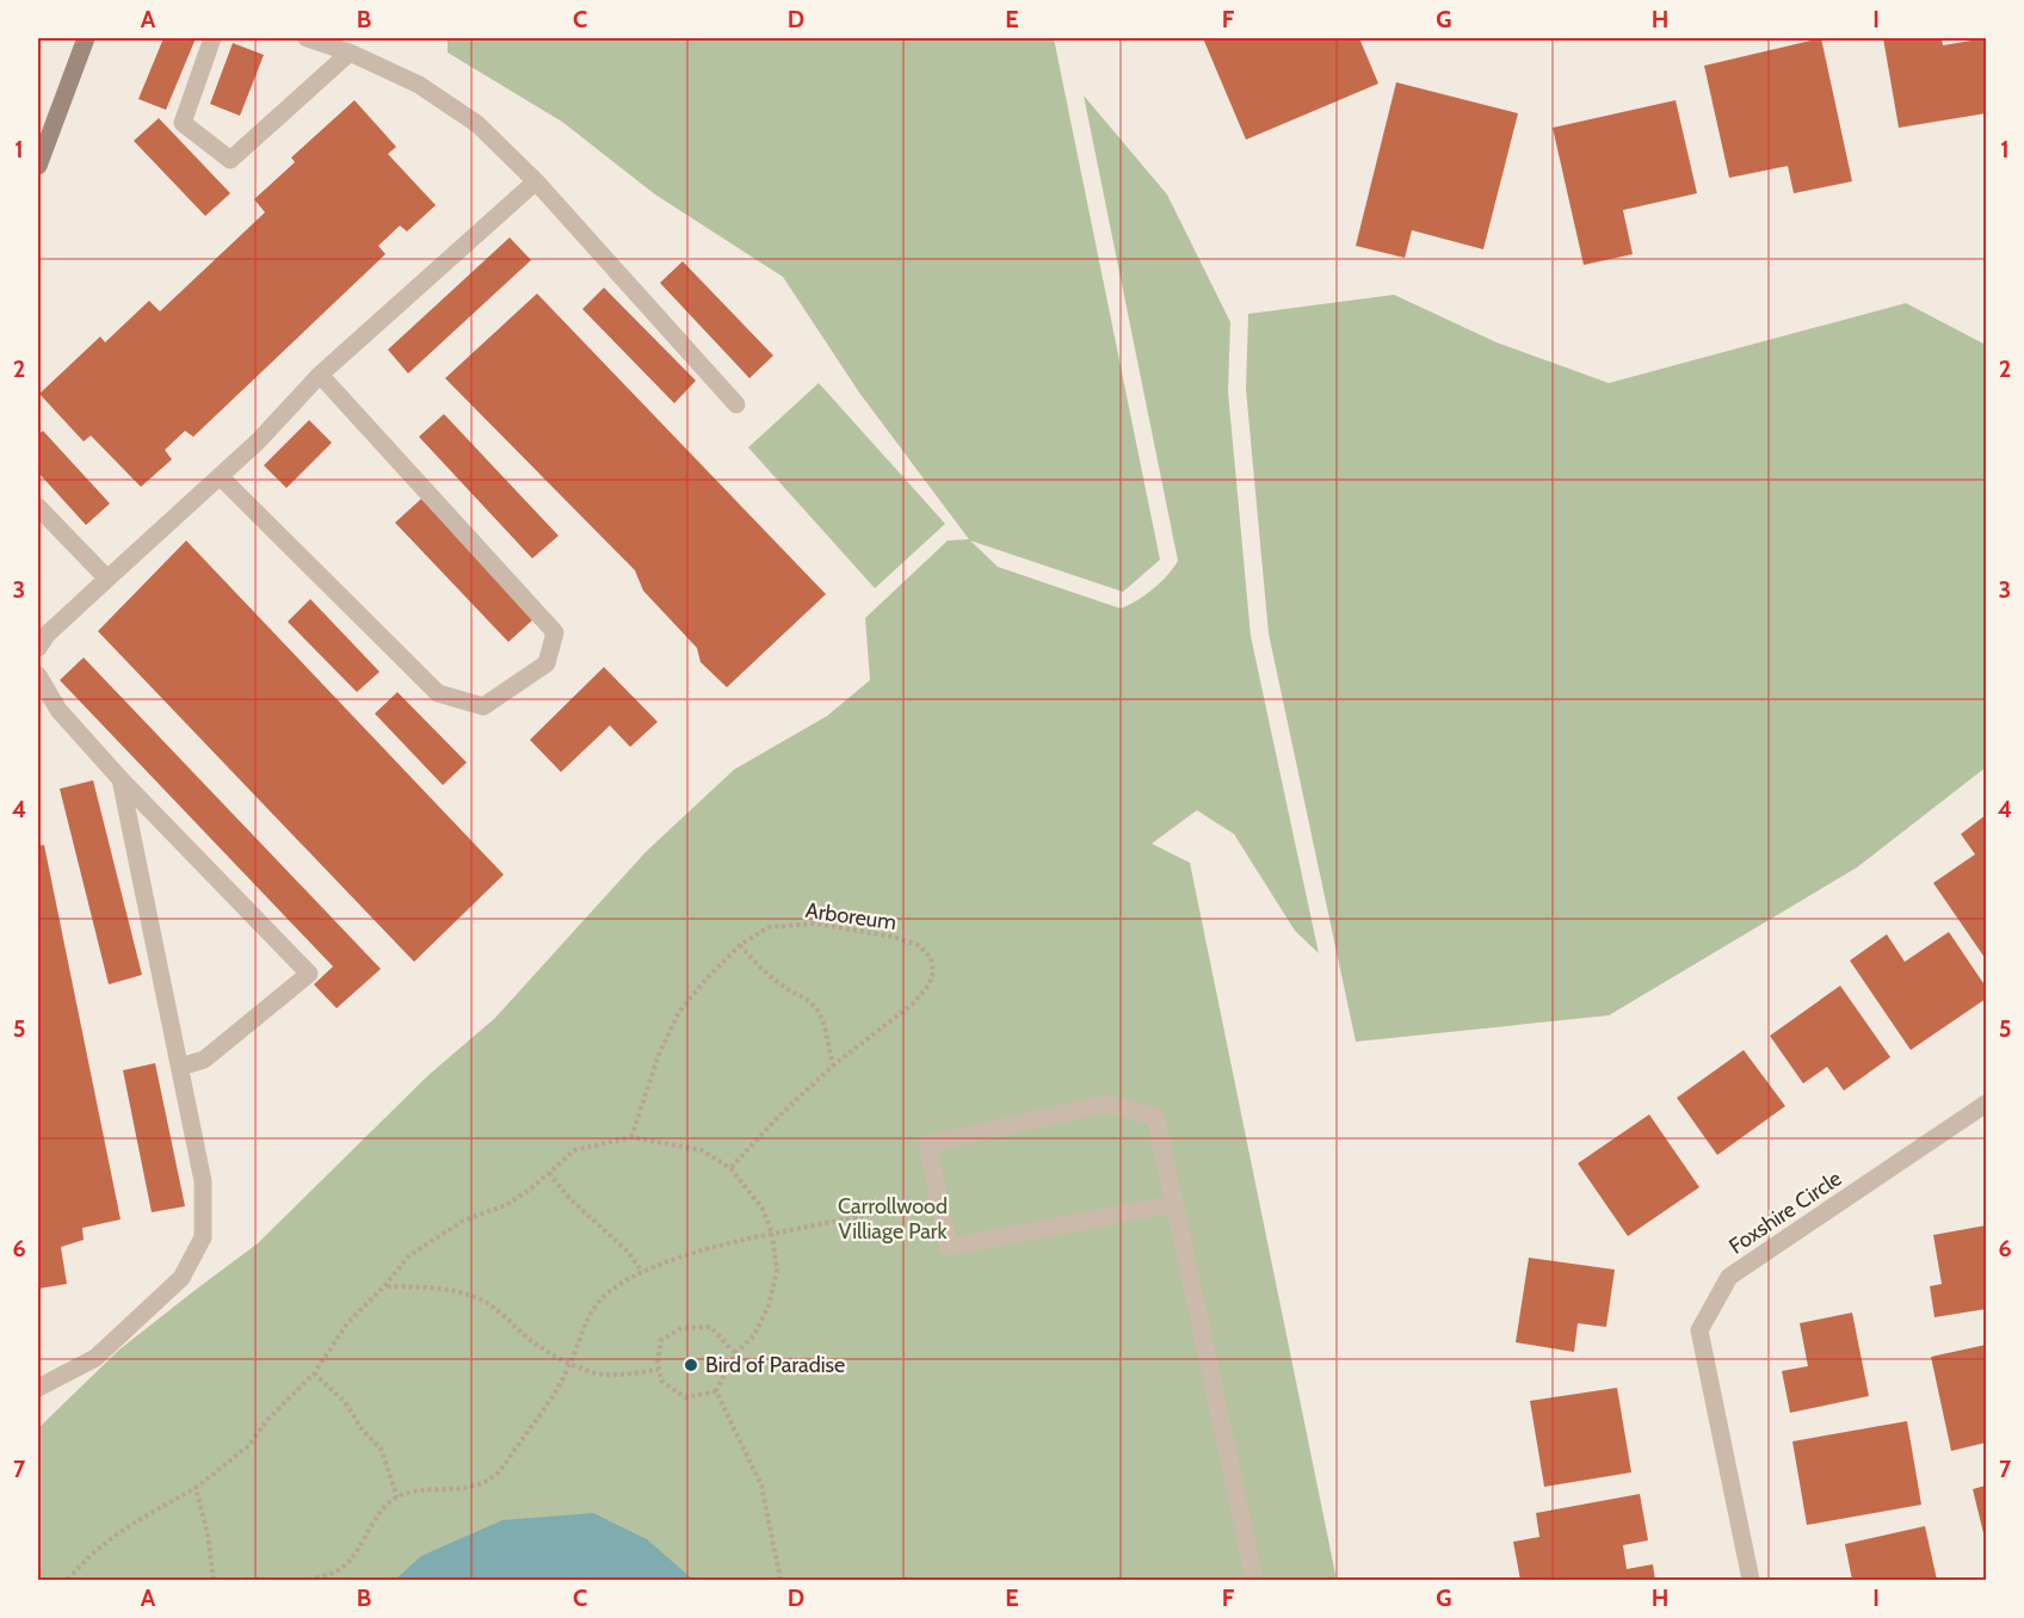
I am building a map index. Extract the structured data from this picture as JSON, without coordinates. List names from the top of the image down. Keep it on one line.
{"streets":{"street":["Foxshire Circle"],"path":["Arboreum"]},"parks":["Carrollwood Villiage Park"],"places":["Bird of Paradise"],"grid":{"columns":["A","B","C","D","E","F","G","H","I"],"rows":["1","2","3","4","5","6","7"]}}
